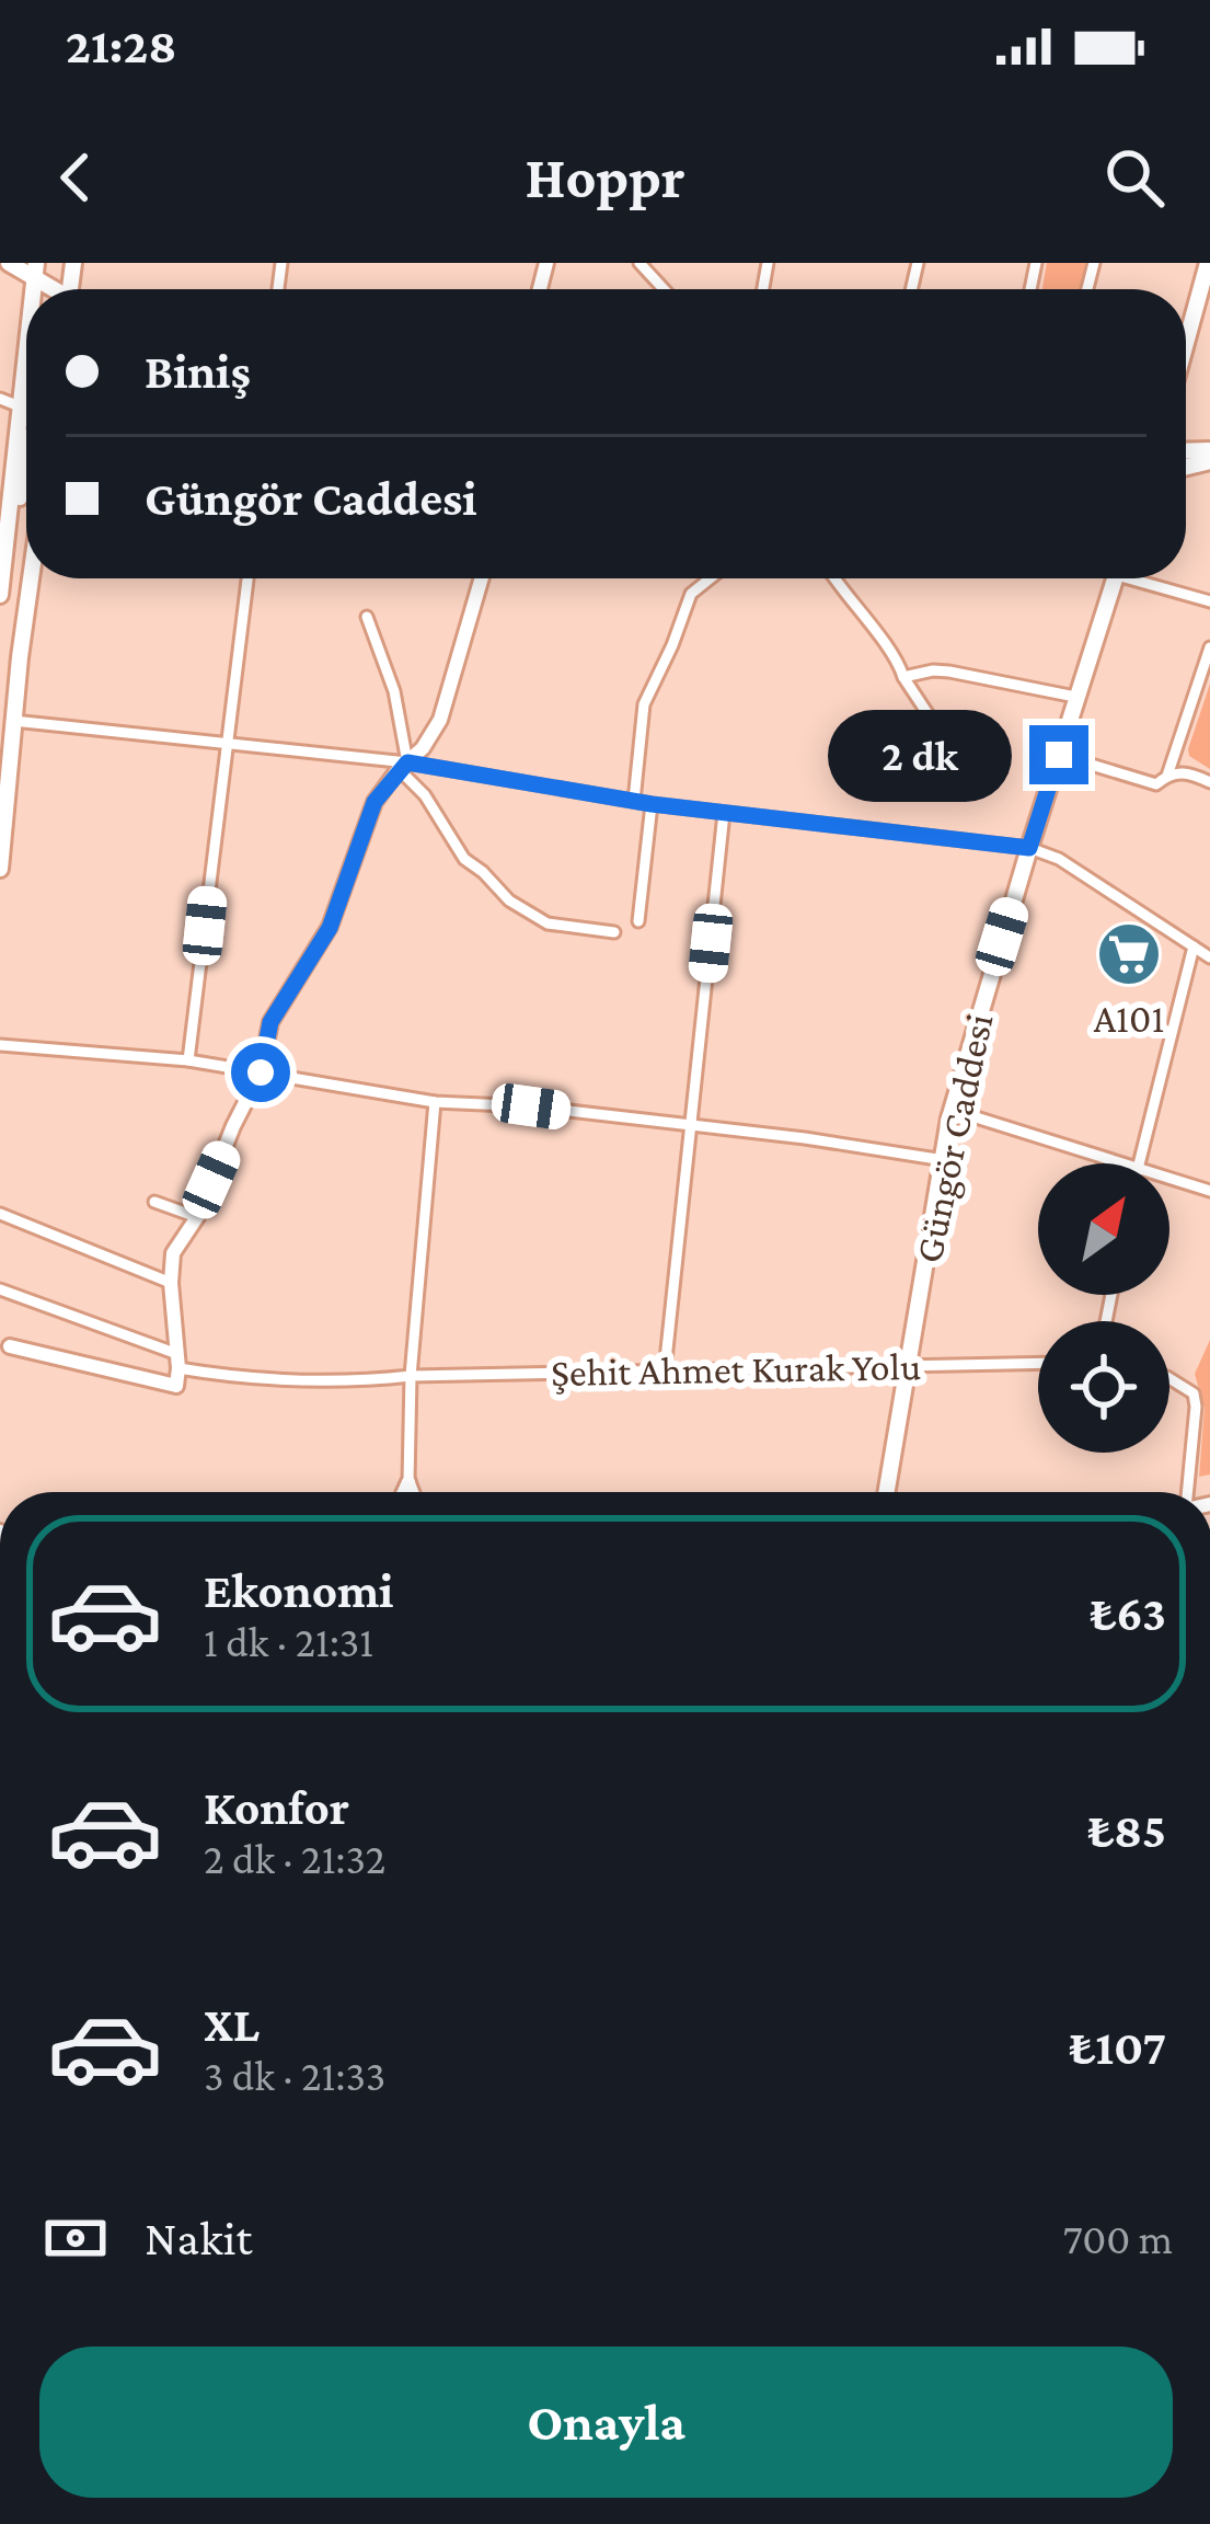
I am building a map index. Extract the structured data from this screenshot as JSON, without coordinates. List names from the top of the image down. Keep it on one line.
{"streets":{"main road":["Güngör Caddesi"],"street":["Şehit Ahmet Kurak Yolu"]},"crossings":[["Güngör Caddesi","Şehit Ahmet Kurak Yolu"]],"places":{"supermarket":["A101"]},"north":"top right","page":{"status":"21:28","header":"Hoppr","banner":["Biniş","Güngör Caddesi"],"bubble":"2 dk","list":[{"name":"Ekonomi","note":"1 dk · 21:31","value":"₺63"},{"name":"Konfor","note":"2 dk · 21:32","value":"₺85"},{"name":"XL","note":"3 dk · 21:33","value":"₺107"}],"pay":["Nakit","700 m"],"buttons":"Onayla"}}
